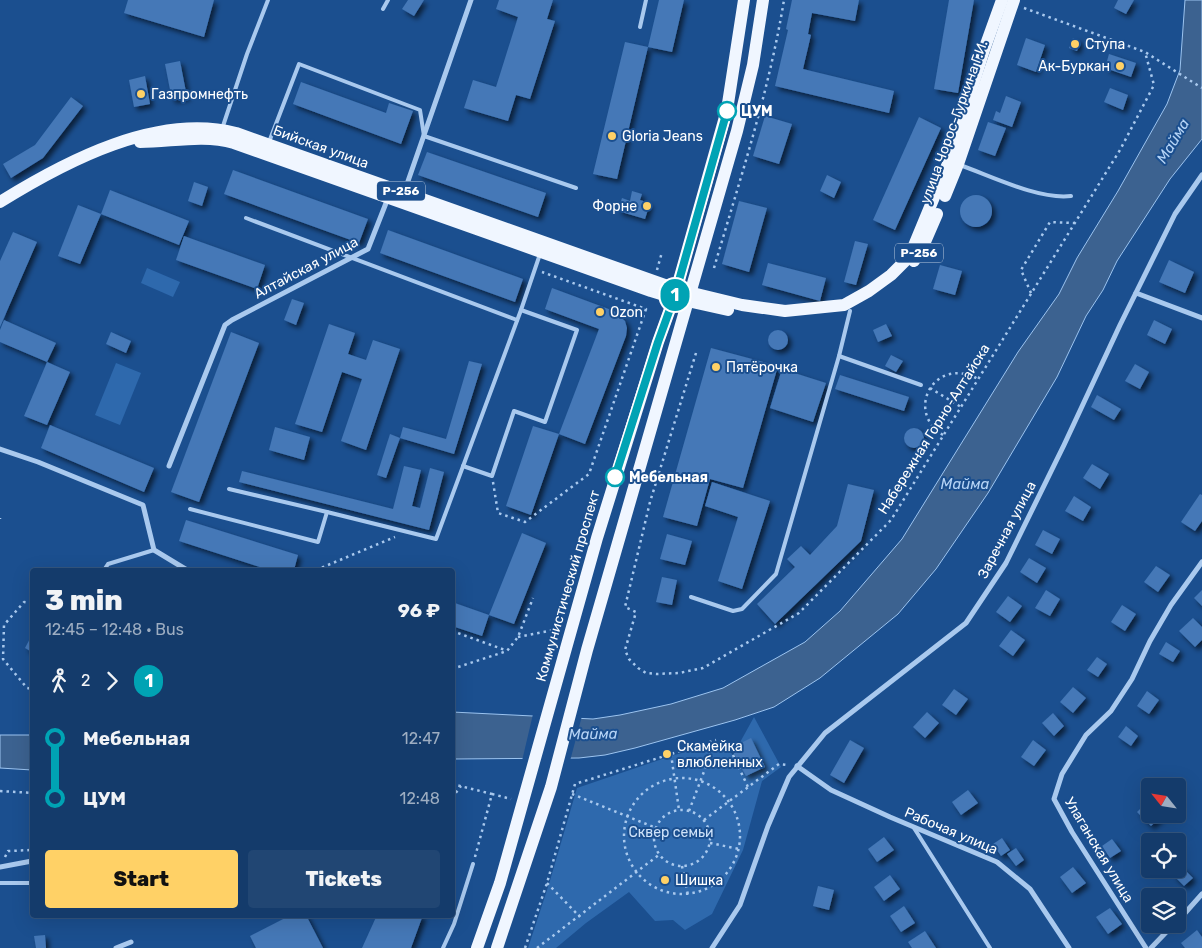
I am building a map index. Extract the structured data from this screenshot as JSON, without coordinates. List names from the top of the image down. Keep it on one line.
{"streets":{"main road":["улица Чорос-Гуркина Г.И.","Бийская улица","Р-256","Коммунистический проспект"],"street":["Алтайская улица","Заречная улица","Рабочая улица","Улаганская улица"],"path":["Набережная Горно-Алтайска"]},"crossings":[["улица Чорос-Гуркина Г.И.","Бийская улица"],["улица Чорос-Гуркина Г.И.","Коммунистический проспект"],["Бийская улица","Алтайская улица"],["Бийская улица","Коммунистический проспект"],["Заречная улица","Рабочая улица"]],"water":["Майма"],"parks":["Сквер семьи"],"places":["Ступа","Ак-Буркан","Газпромнефть","ЦУМ","Gloria Jeans","Форне","Ozon","Пятёрочка","Мебельная","Скамейка влюбленных","Шишка"],"lines":["bus line 1"],"north":"top left","page":{"on_map":"1","heading":["3 min","12:45 – 12:48 · Bus","96 ₽"],"legs":["2","1"],"list":[{"name":"Мебельная","value":"12:47"},{"name":"ЦУМ","value":"12:48"}],"buttons":["Start","Tickets"]}}
